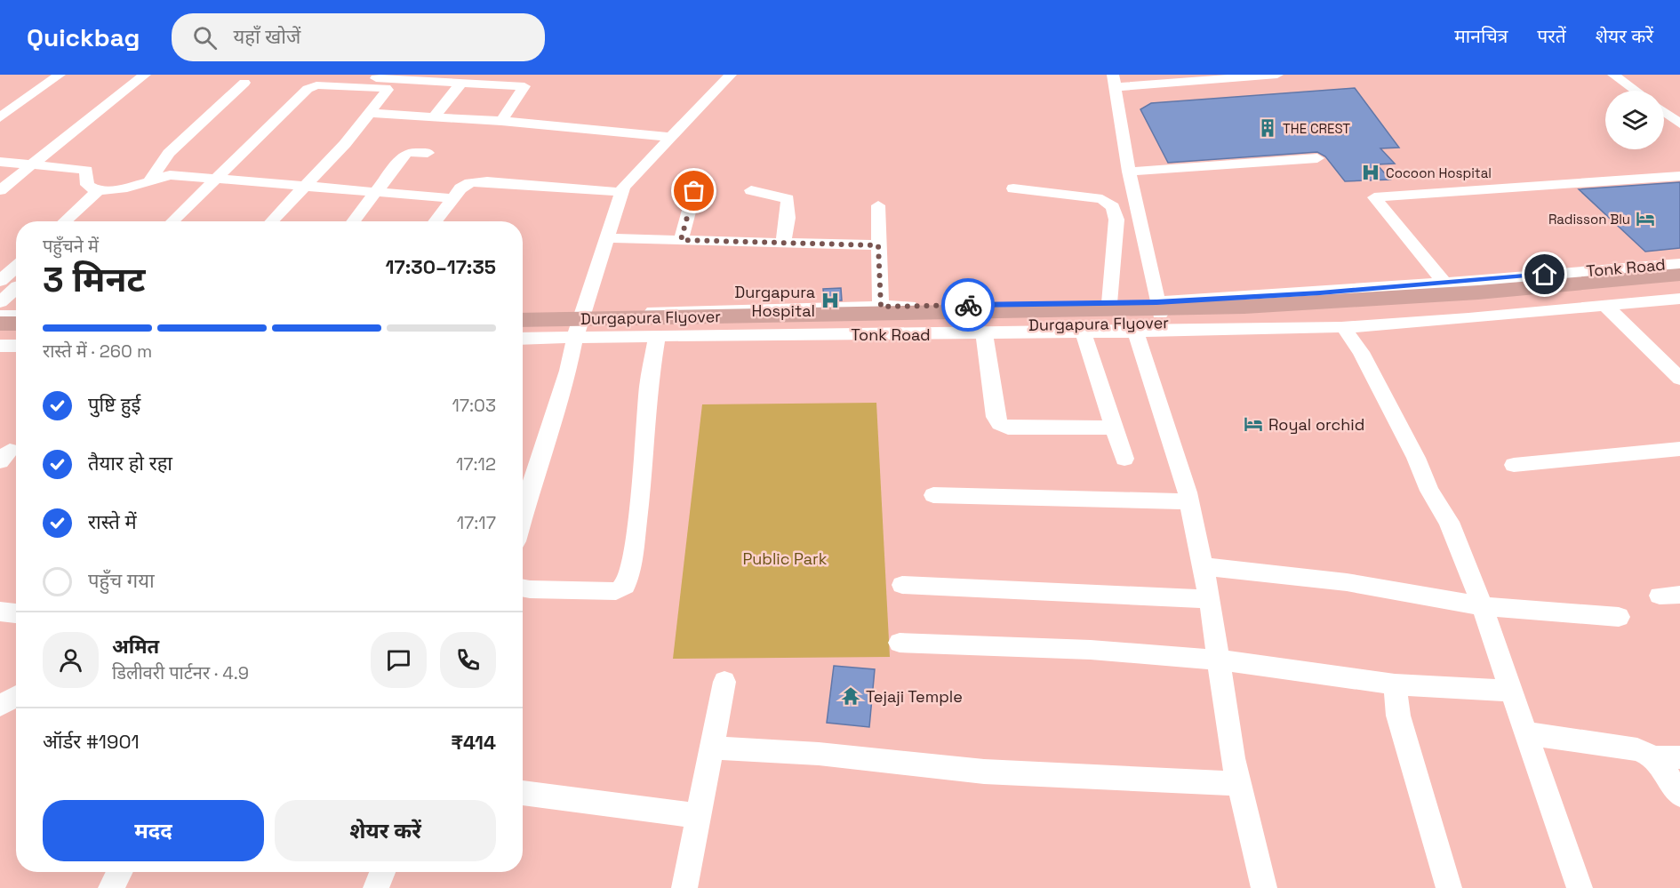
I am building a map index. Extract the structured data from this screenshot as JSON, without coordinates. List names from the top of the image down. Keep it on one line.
{"streets":{"main road":["Durgapura Flyover"],"street":["Tonk Road"]},"crossings":[["Tonk Road","Durgapura Flyover"]],"parks":["Public Park"],"places":{"building":["THE CREST"],"hospital":["Cocoon Hospital","Durgapura Hospital"],"hotel":["Radisson Blu","Royal orchid"],"temple":["Tejaji Temple"]},"page":{"header":"Quickbag","search":"यहाँ खोजें","nav":["मानचित्र","परतें","शेयर करें"],"heading":["3 मिनट","पहुँचने में","17:30–17:35"],"panel":["अमित","डिलीवरी पार्टनर · 4.9","ऑर्डर #1901","₹414"],"bar":"रास्ते में · 260 m","list":[["पुष्टि हुई","17:03"],["तैयार हो रहा","17:12"],["रास्ते में","17:17"],"पहुँच गया"],"buttons":["मदद","शेयर करें"]}}
